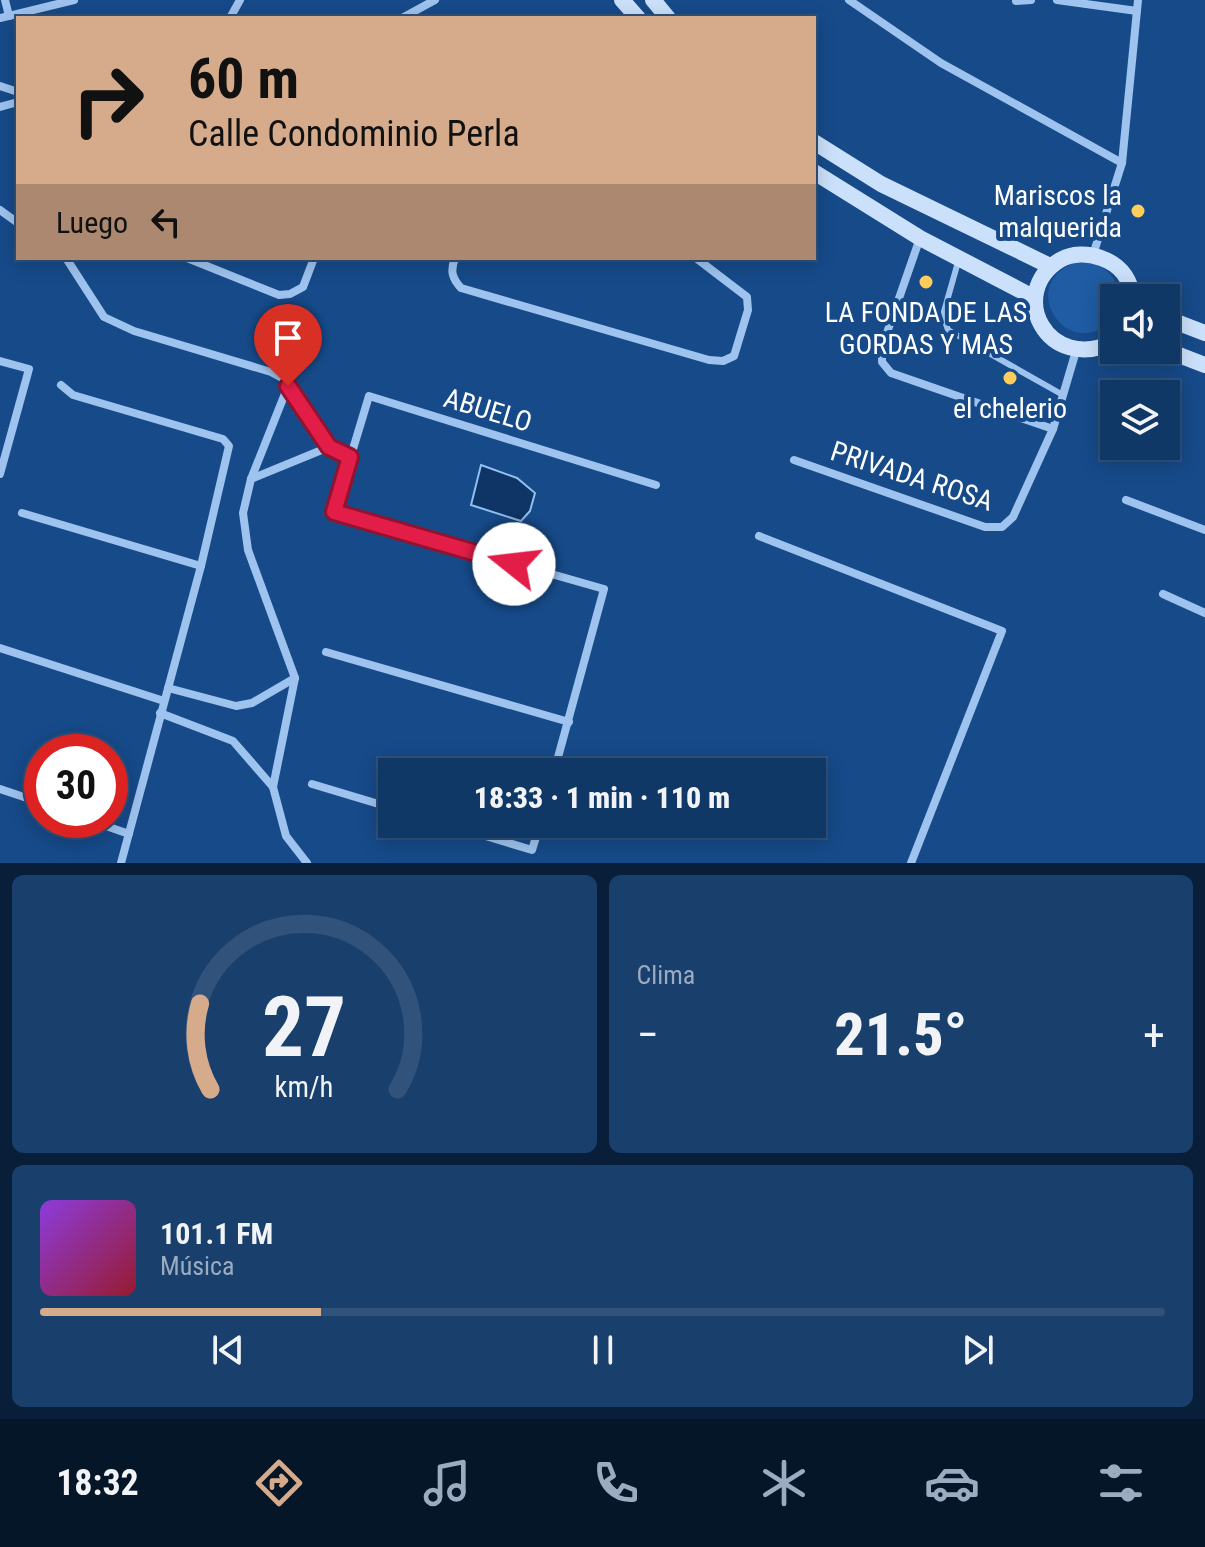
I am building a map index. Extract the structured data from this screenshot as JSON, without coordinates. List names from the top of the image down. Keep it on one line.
{"streets":{"street":["ABUELO","PRIVADA ROSA"]},"places":["Mariscos la malquerida","LA FONDA DE LAS GORDAS Y MAS","el chelerio"],"page":{"turn":["60 m","Calle Condominio Perla"],"then":"Luego","limit":"30","trip":"18:33 · 1 min · 110 m","tile":"Clima","heat":["−","21.5°","+"],"song":["101.1 FM","Música"],"tabs":"18:32","gauge":["27","km/h"]}}
